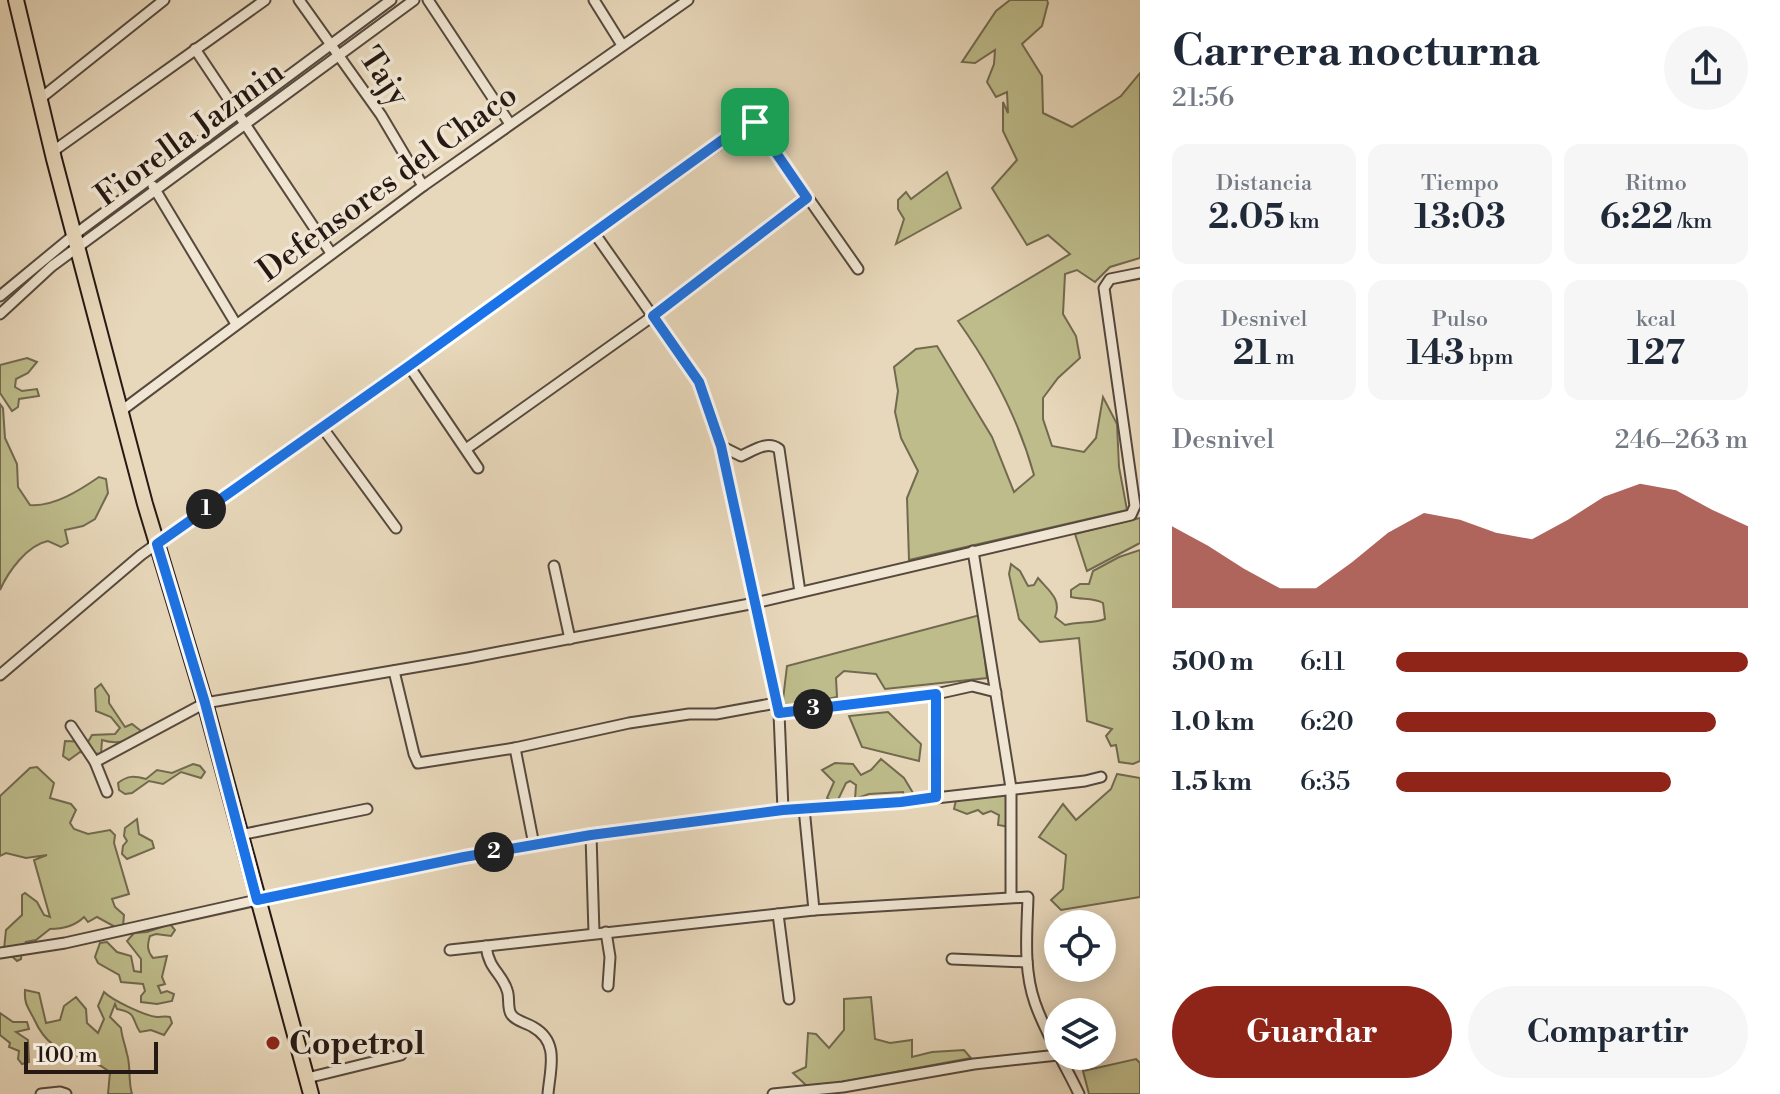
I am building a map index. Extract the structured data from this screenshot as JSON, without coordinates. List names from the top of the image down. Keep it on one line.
{"streets":{"street":["Tajy","Fiorella Jazmin","Defensores del Chaco"]},"crossings":[["Tajy","Fiorella Jazmin"],["Tajy","Defensores del Chaco"]],"places":["Copetrol"],"scale_bar":"100 m","page":{"heading":["Carrera nocturna","21:56"],"stats":[["Distancia","2.05 km"],["Tiempo","13:03"],["Ritmo","6:22 /km"],["Desnivel","21 m"],["Pulso","143 bpm"],["kcal","127"]],"chart":["Desnivel","246–263 m"],"pins":["1","3","2"],"list":[{"name":"500 m","note":"6:11"},{"name":"1.0 km","note":"6:20"},{"name":"1.5 km","note":"6:35"}],"buttons":["Guardar","Compartir"],"scale":"100 m"}}
